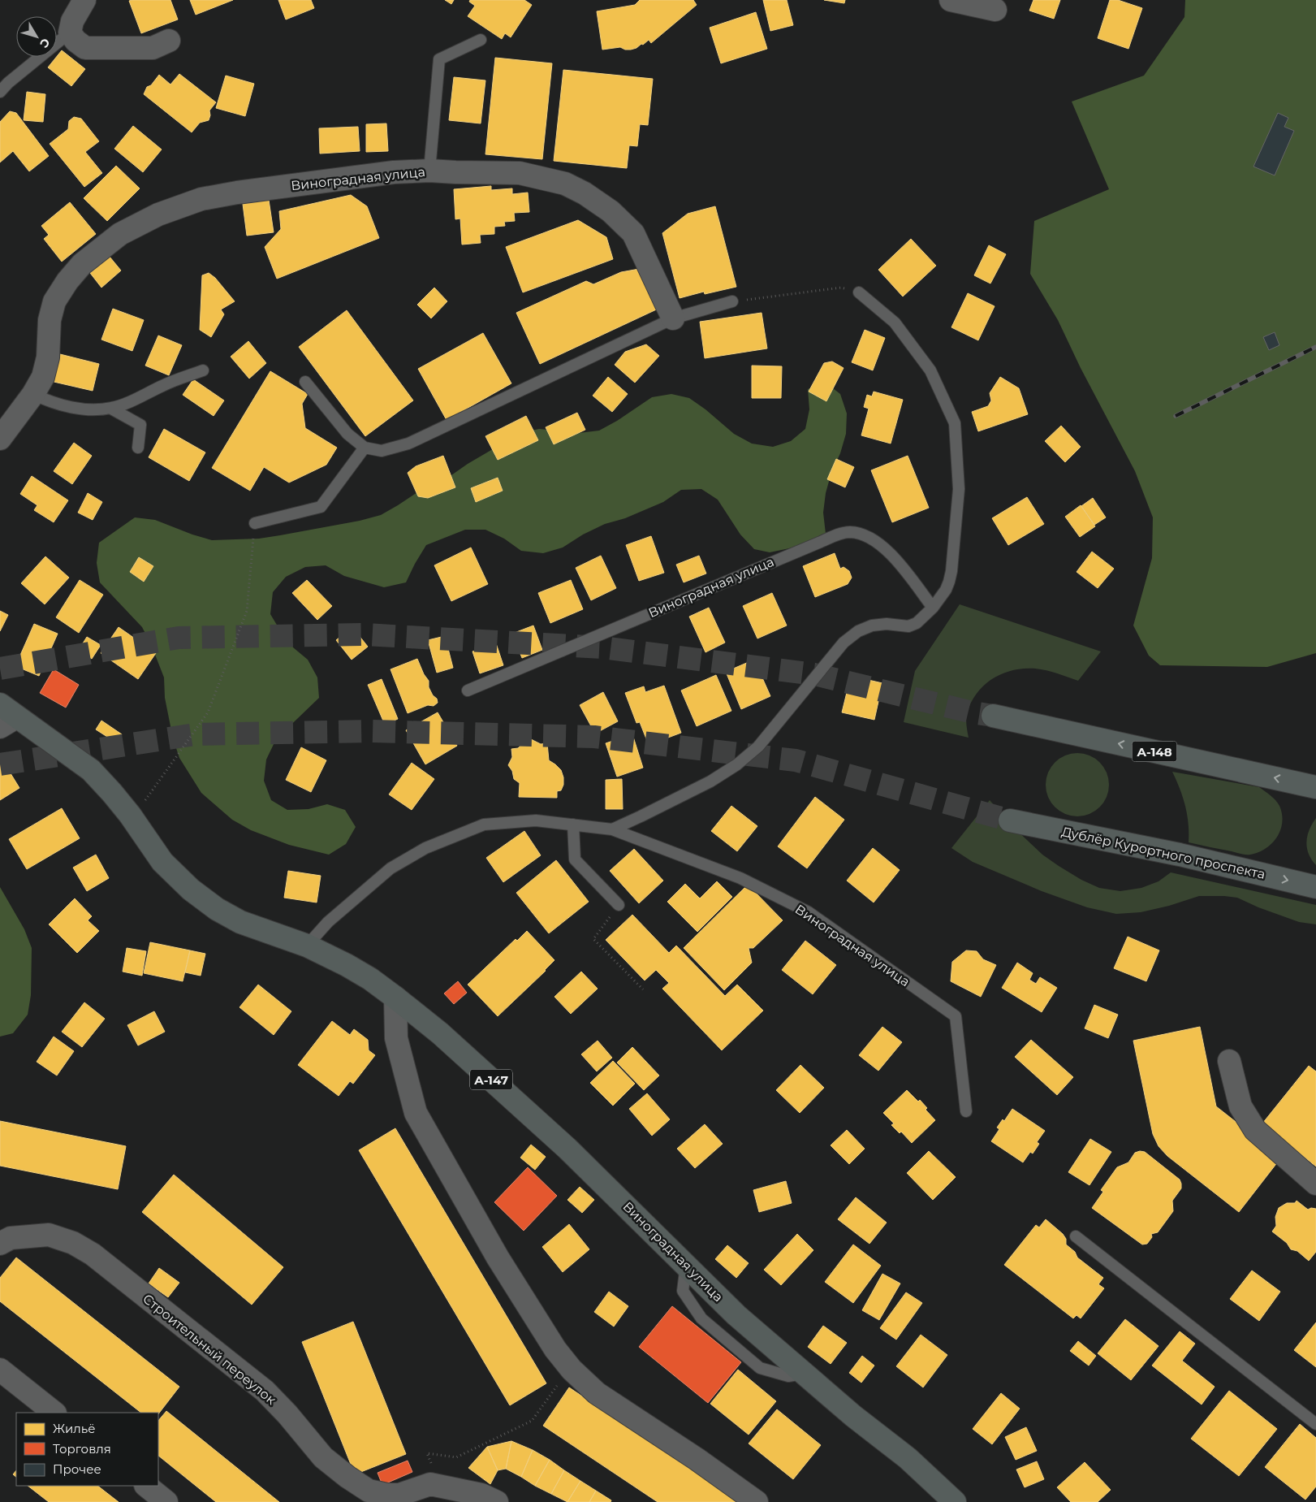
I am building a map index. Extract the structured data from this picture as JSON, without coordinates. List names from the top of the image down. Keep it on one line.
{"streets":{"main road":["Виноградная улица","А-148","Дублёр Курортного проспекта","А-147"],"street":["Строительный переулок"]},"legend":["Жильё","Торговля","Прочее"],"north":"bottom right"}
